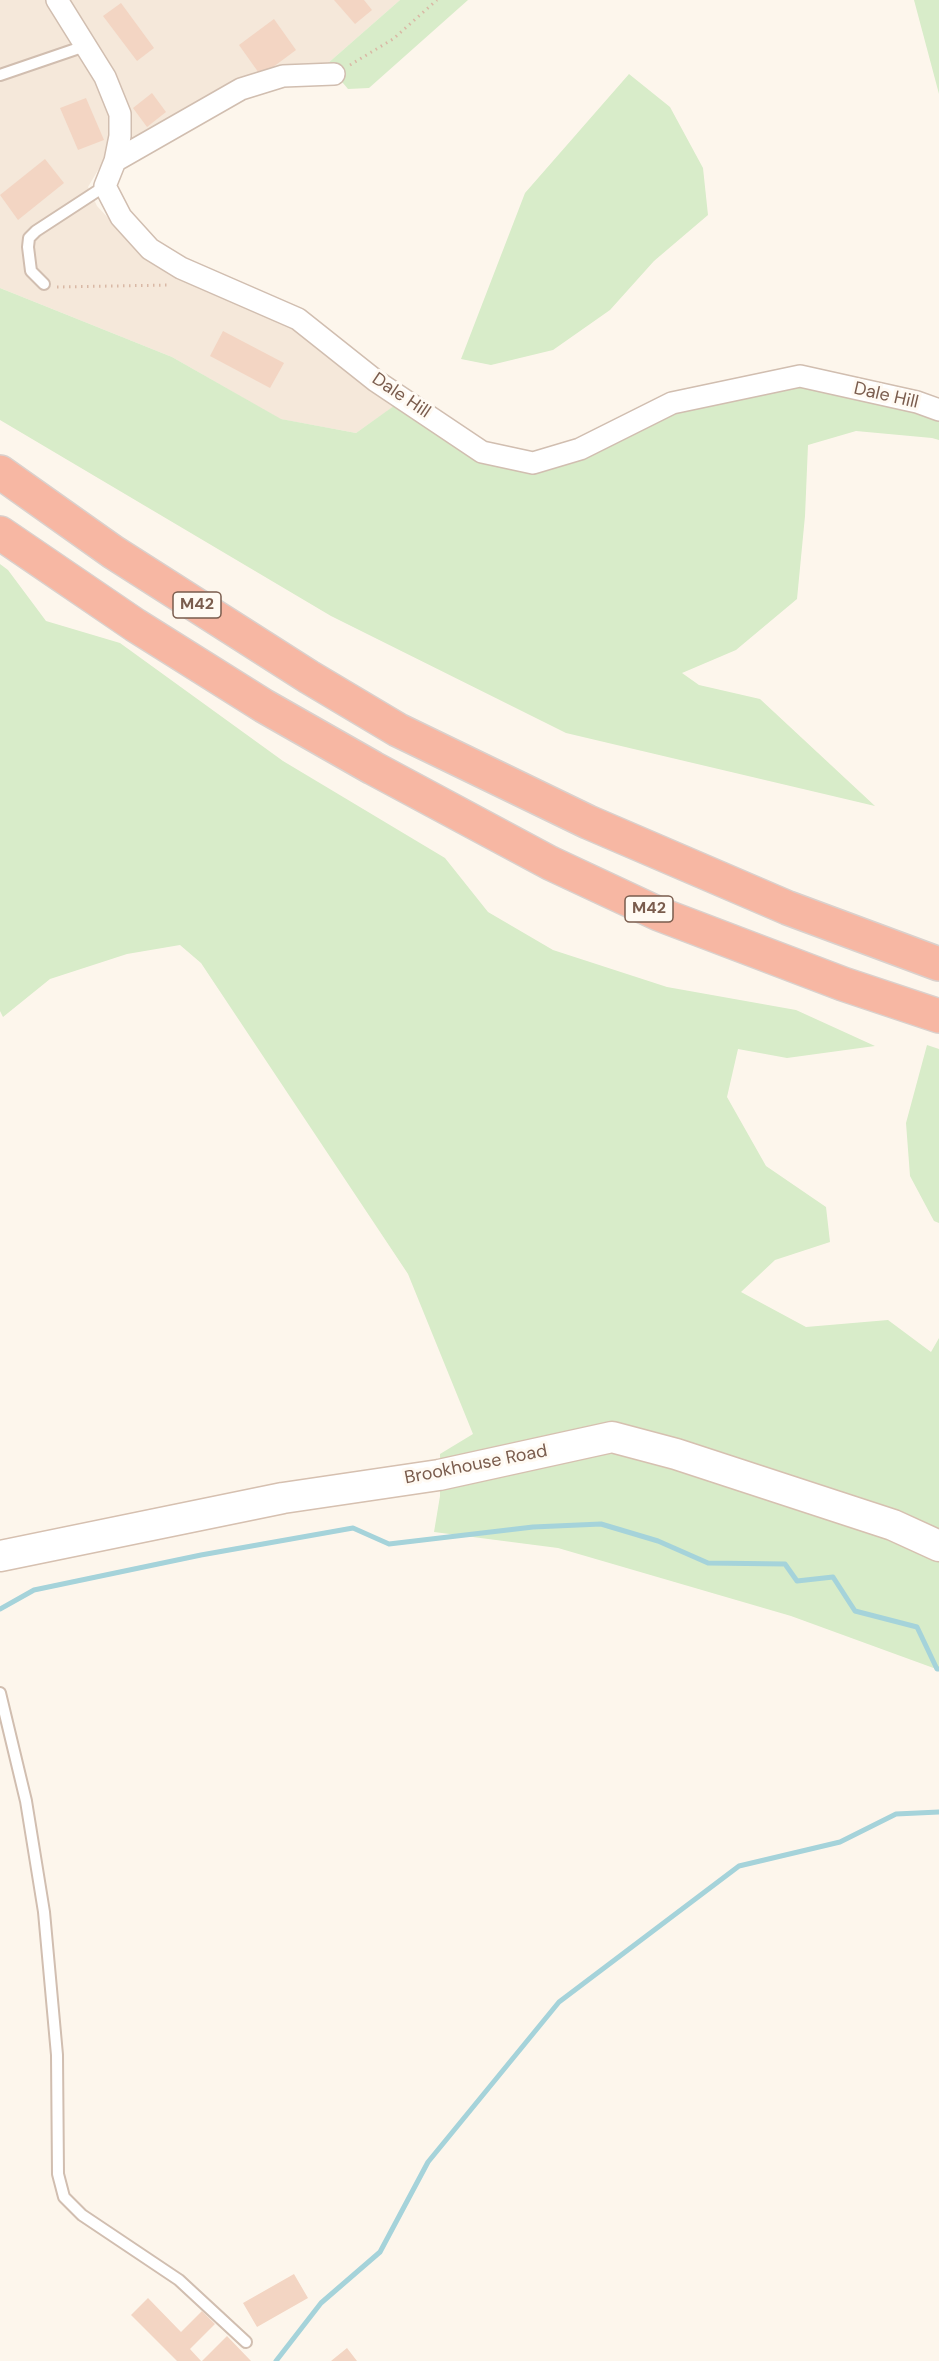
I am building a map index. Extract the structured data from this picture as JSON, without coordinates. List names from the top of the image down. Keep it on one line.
{"streets":{"highway":["M42"],"street":["Dale Hill","Brookhouse Road"]}}
